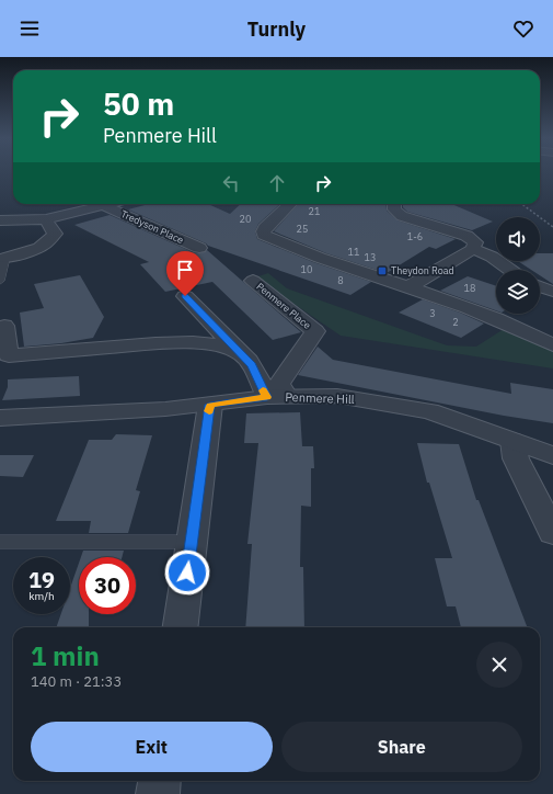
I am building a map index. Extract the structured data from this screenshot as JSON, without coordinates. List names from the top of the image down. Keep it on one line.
{"streets":{"street":["Tredyson Place","Penmere Place","Penmere Hill"]},"crossings":[["Penmere Place","Penmere Hill"]],"places":{"transit":["Theydon Road"]},"house_numbers":["21","20","25","1-6","11","13","10","8","18","3","2"],"page":{"header":"Turnly","turn":["50 m","Penmere Hill"],"speed":"19 km/h","limit":"30","heading":["1 min","140 m · 21:33"],"buttons":["Exit","Share"]}}
